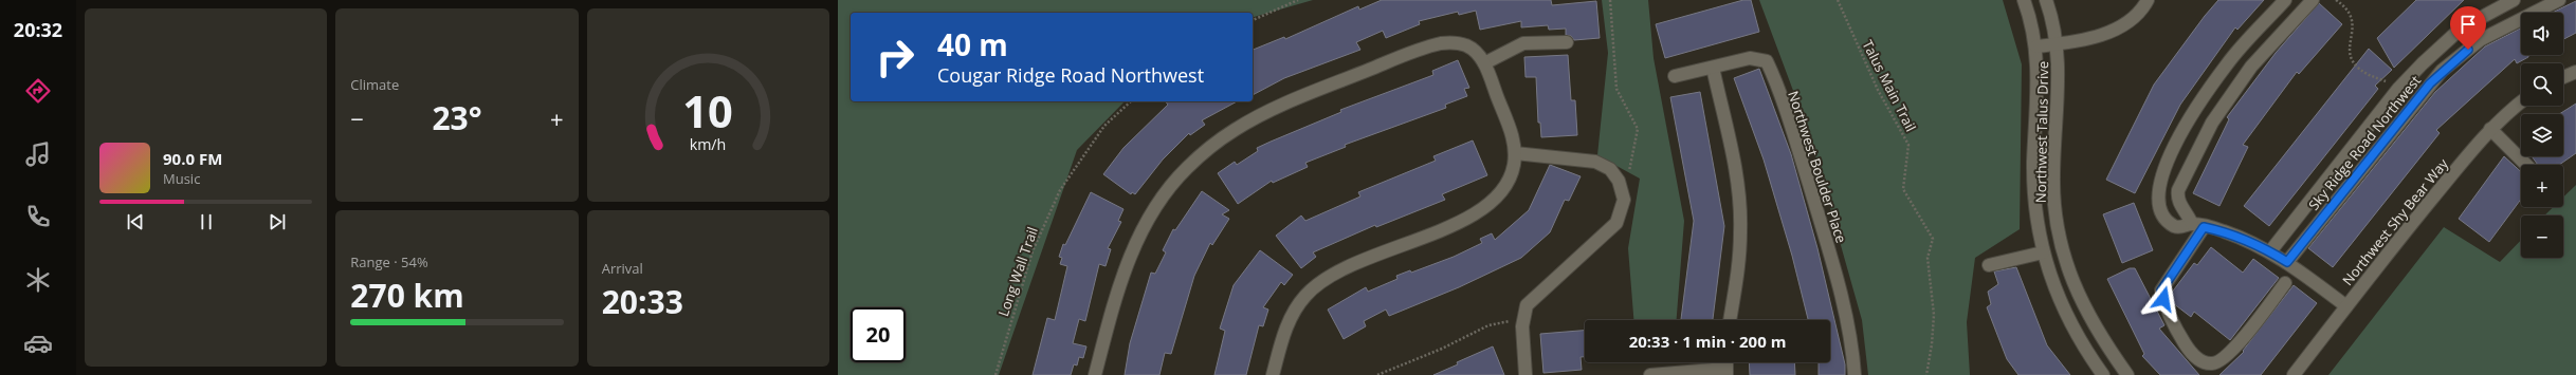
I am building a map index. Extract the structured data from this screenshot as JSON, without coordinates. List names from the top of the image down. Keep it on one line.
{"streets":{"street":["Northwest Talus Drive","Sky Ridge Road Northwest","Northwest Boulder Place","Northwest Shy Bear Way"],"path":["Talus Main Trail","Long Wall Trail"]},"page":{"tabs":"20:32","tile":["Climate",["Range · 54%","270 km"],["Arrival","20:33"]],"map_buttons":["+","−"],"turn":["40 m","Cougar Ridge Road Northwest"],"heat":["−","23°","+"],"song":["90.0 FM","Music"],"limit":"20","trip":"20:33 · 1 min · 200 m","gauge":["10","km/h"]}}
